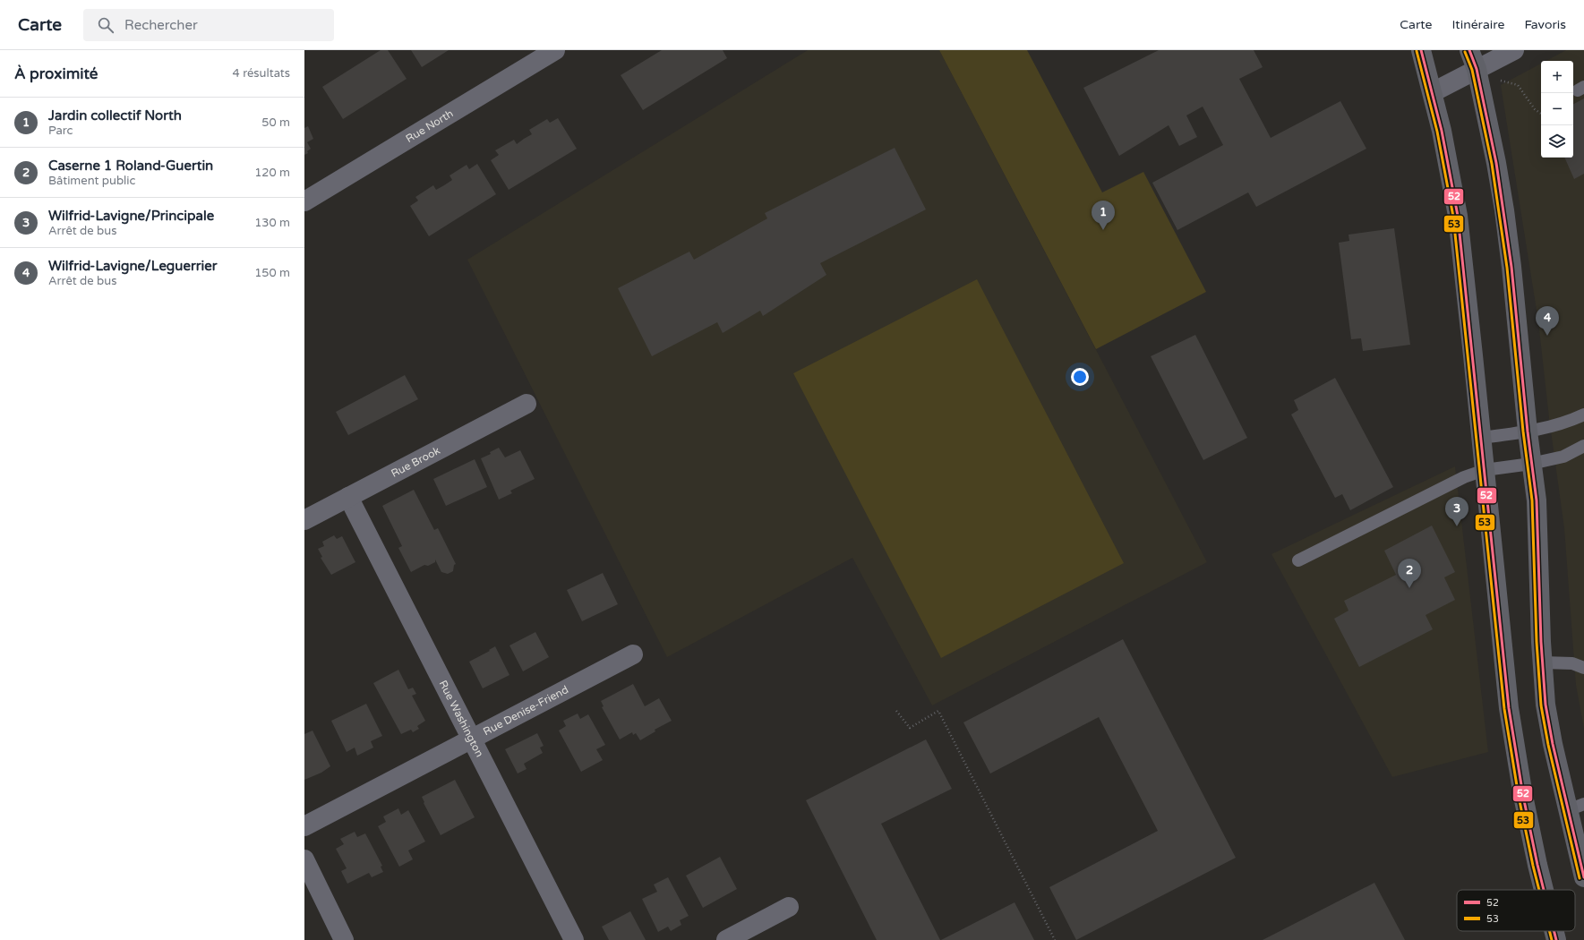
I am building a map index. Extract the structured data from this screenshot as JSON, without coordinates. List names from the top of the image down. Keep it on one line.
{"streets":{"street":["Rue North","Rue Brook","Rue Denise-Friend","Rue Washington"]},"crossings":[["Rue Brook","Rue Washington"],["Rue Denise-Friend","Rue Washington"]],"lines":["transit line 52","transit line 53"],"legend":["52","53"],"page":{"header":"Carte","search":"Rechercher","nav":["Carte","Itinéraire","Favoris"],"heading":["À proximité","4 résultats"],"map_buttons":["+","−"],"list":[{"mark":"1","name":"Jardin collectif North","note":"Parc","value":"50 m"},{"mark":"2","name":"Caserne 1 Roland-Guertin","note":"Bâtiment public","value":"120 m"},{"mark":"3","name":"Wilfrid-Lavigne/Principale","note":"Arrêt de bus","value":"130 m"},{"mark":"4","name":"Wilfrid-Lavigne/Leguerrier","note":"Arrêt de bus","value":"150 m"}],"pins":["1","4","3","2"]}}
